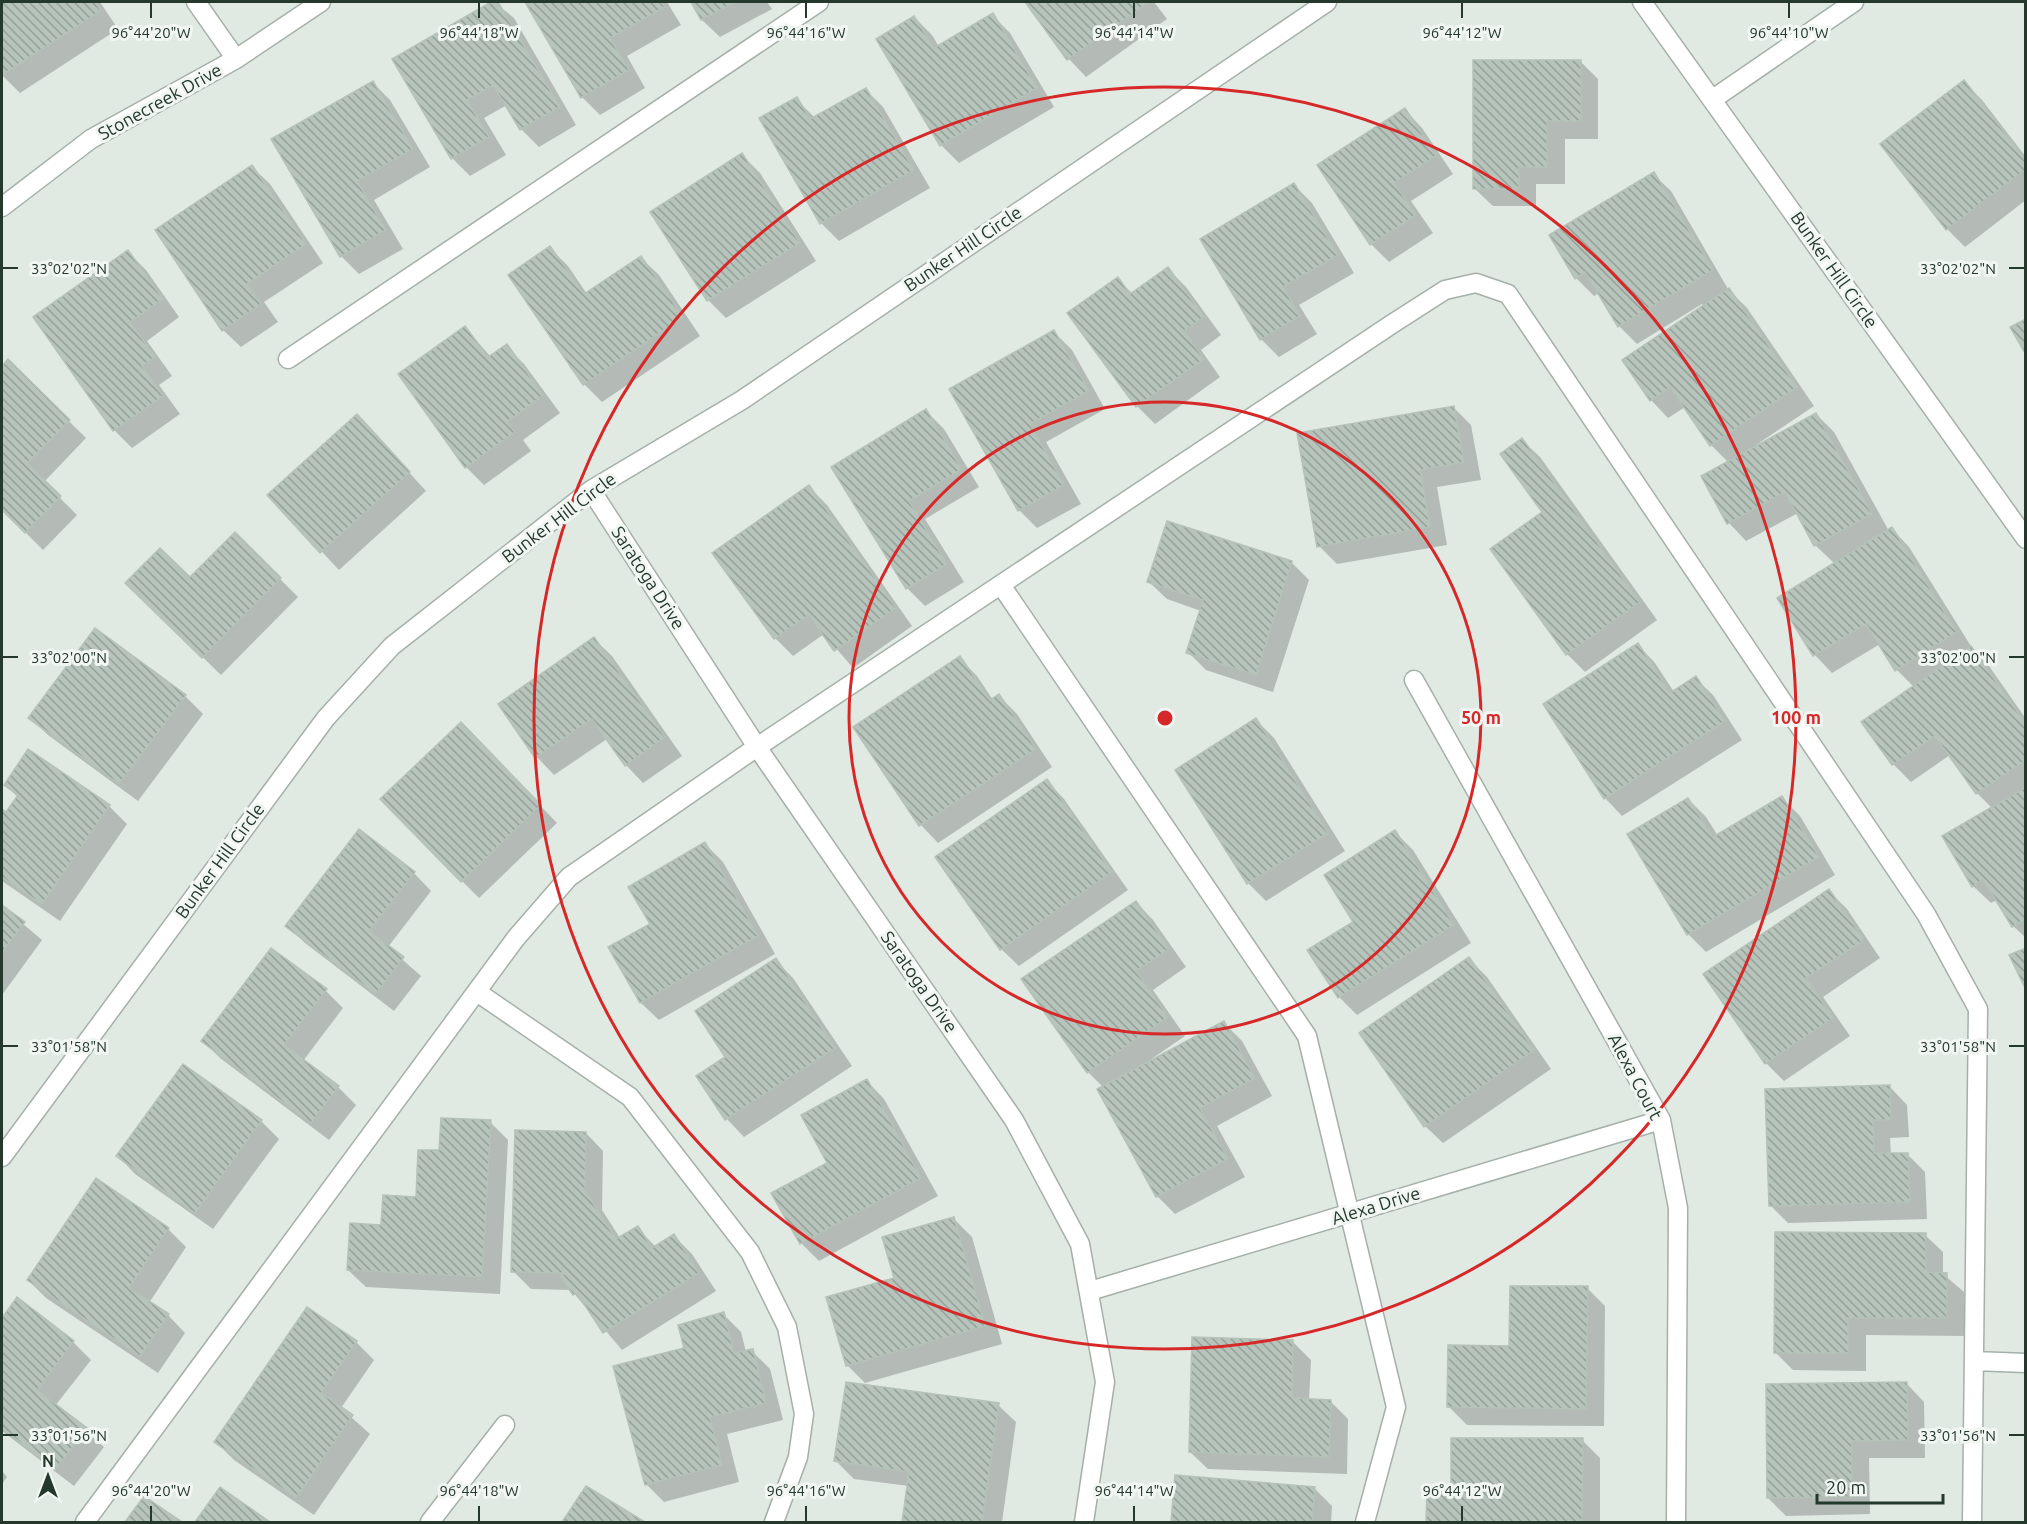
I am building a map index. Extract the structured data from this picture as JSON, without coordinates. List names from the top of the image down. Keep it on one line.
{"streets":{"street":["Stonecreek Drive","Bunker Hill Circle","Saratoga Drive","Alexa Court","Alexa Drive"]},"crossings":[["Bunker Hill Circle","Saratoga Drive"],["Saratoga Drive","Alexa Drive"],["Alexa Court","Alexa Drive"]],"scale_bar":"20 m","north":"top","coordinates":["96°44'20\"W","96°44'18\"W","96°44'16\"W","96°44'14\"W","96°44'12\"W","96°44'10\"W","33°02'02\"N","33°02'00\"N","33°01'58\"N","33°01'56\"N"],"rings":["50 m","100 m"]}
